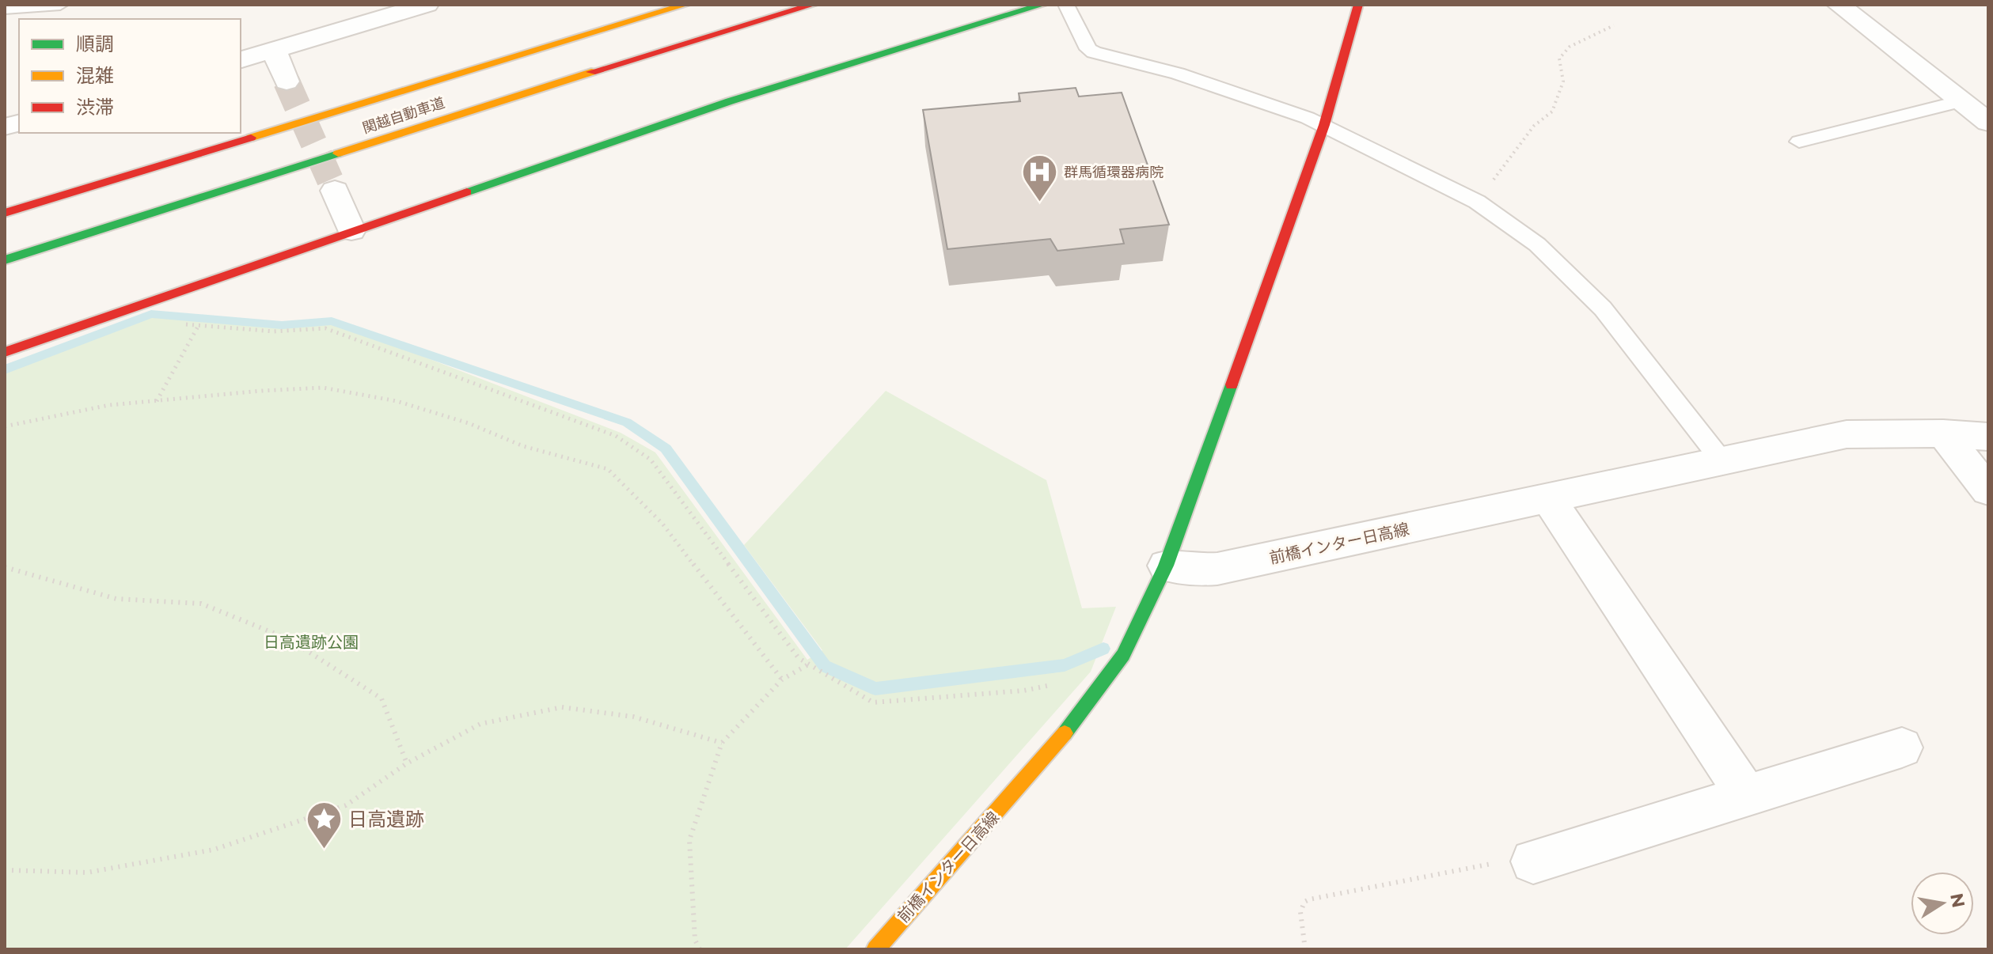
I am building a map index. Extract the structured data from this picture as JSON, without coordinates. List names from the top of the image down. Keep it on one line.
{"streets":{"main road":["関越自動車道","前橋インター日高線"]},"parks":["日高遺跡公園"],"places":{"hospital":["群馬循環器病院"],"place":["日高遺跡"]},"legend":["順調","混雑","渋滞"],"north":"right"}
